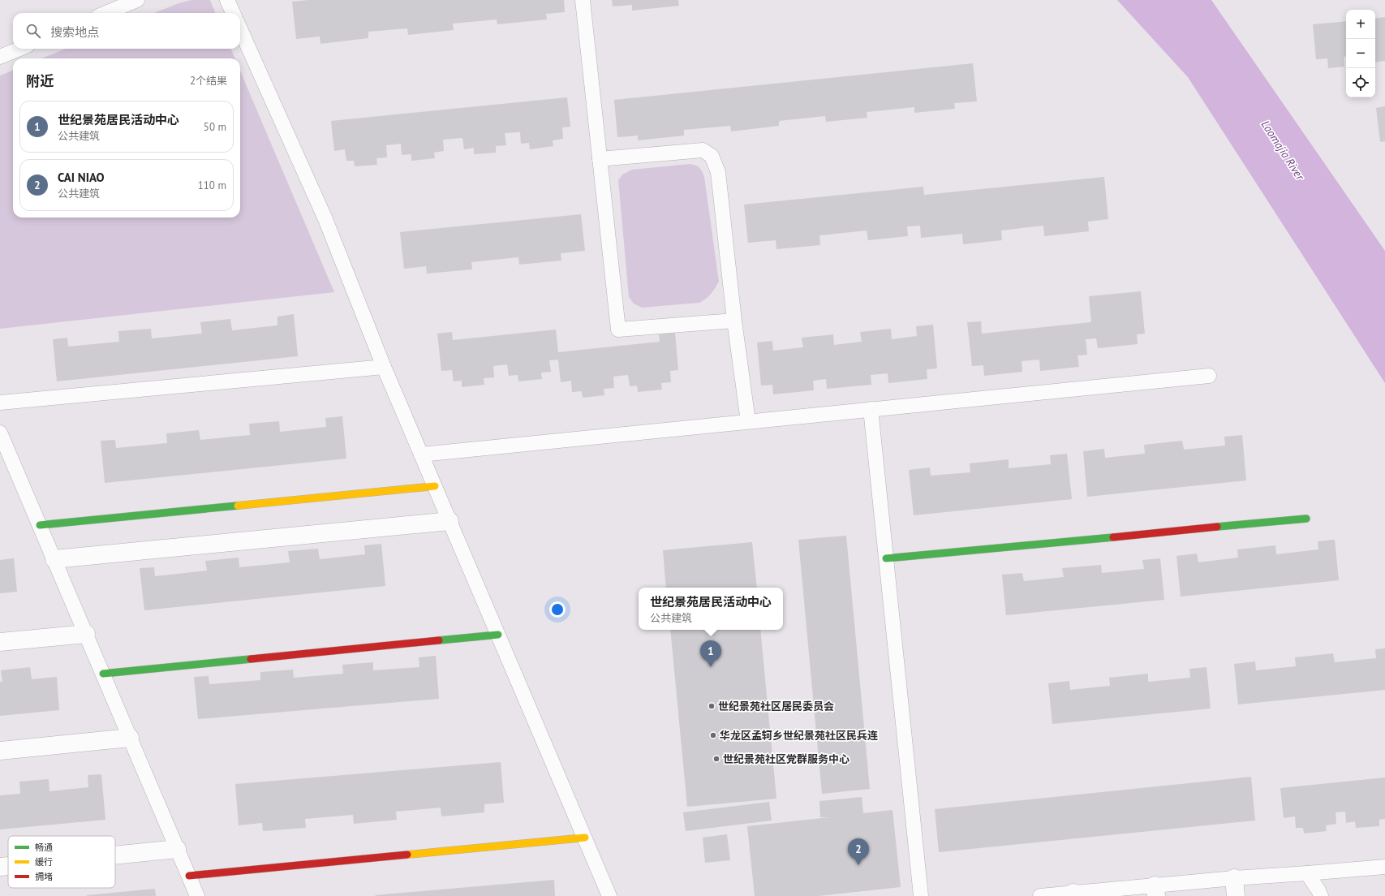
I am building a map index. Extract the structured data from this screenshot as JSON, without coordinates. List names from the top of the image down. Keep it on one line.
{"water":["Laomajia River"],"places":["世纪景苑社区居民委员会","华龙区孟轲乡世纪景苑社区民兵连","世纪景苑社区党群服务中心"],"legend":["畅通","缓行","拥堵"],"page":{"map_buttons":["+","−"],"search":"搜索地点","heading":["附近","2个结果"],"list":[{"mark":"1","name":"世纪景苑居民活动中心","note":"公共建筑","value":"50 m"},{"mark":"2","name":"CAI NIAO","note":"公共建筑","value":"110 m"}],"popup":["世纪景苑居民活动中心","公共建筑"],"pins":["1","2"]}}
